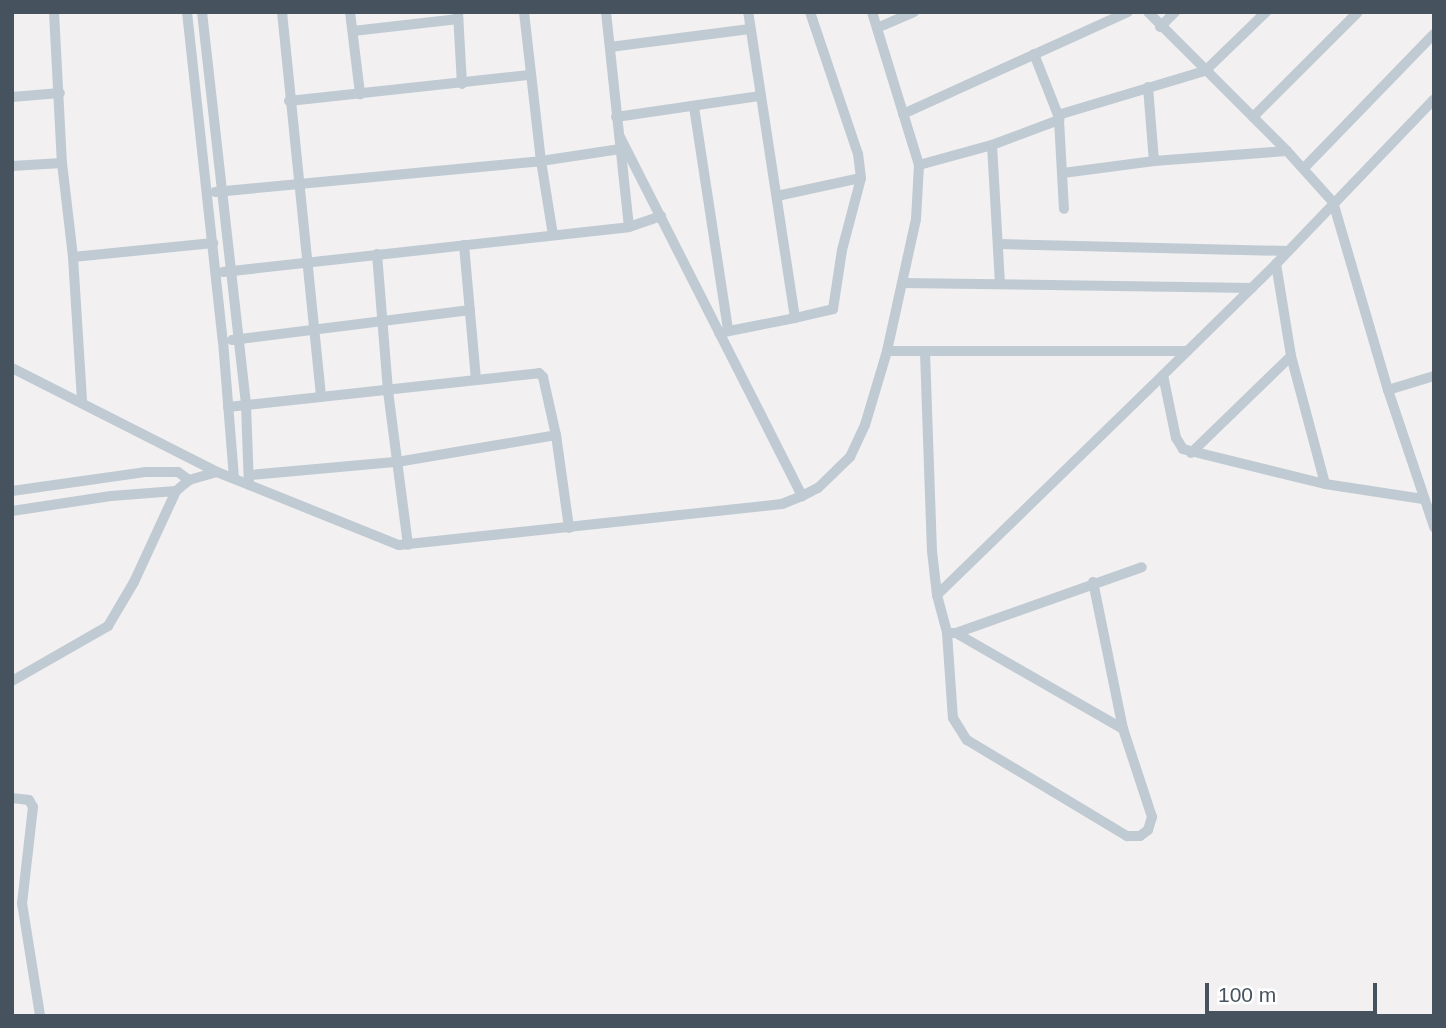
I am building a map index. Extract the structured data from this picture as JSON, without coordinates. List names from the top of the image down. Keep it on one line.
{"scale_bar":"100 m"}
